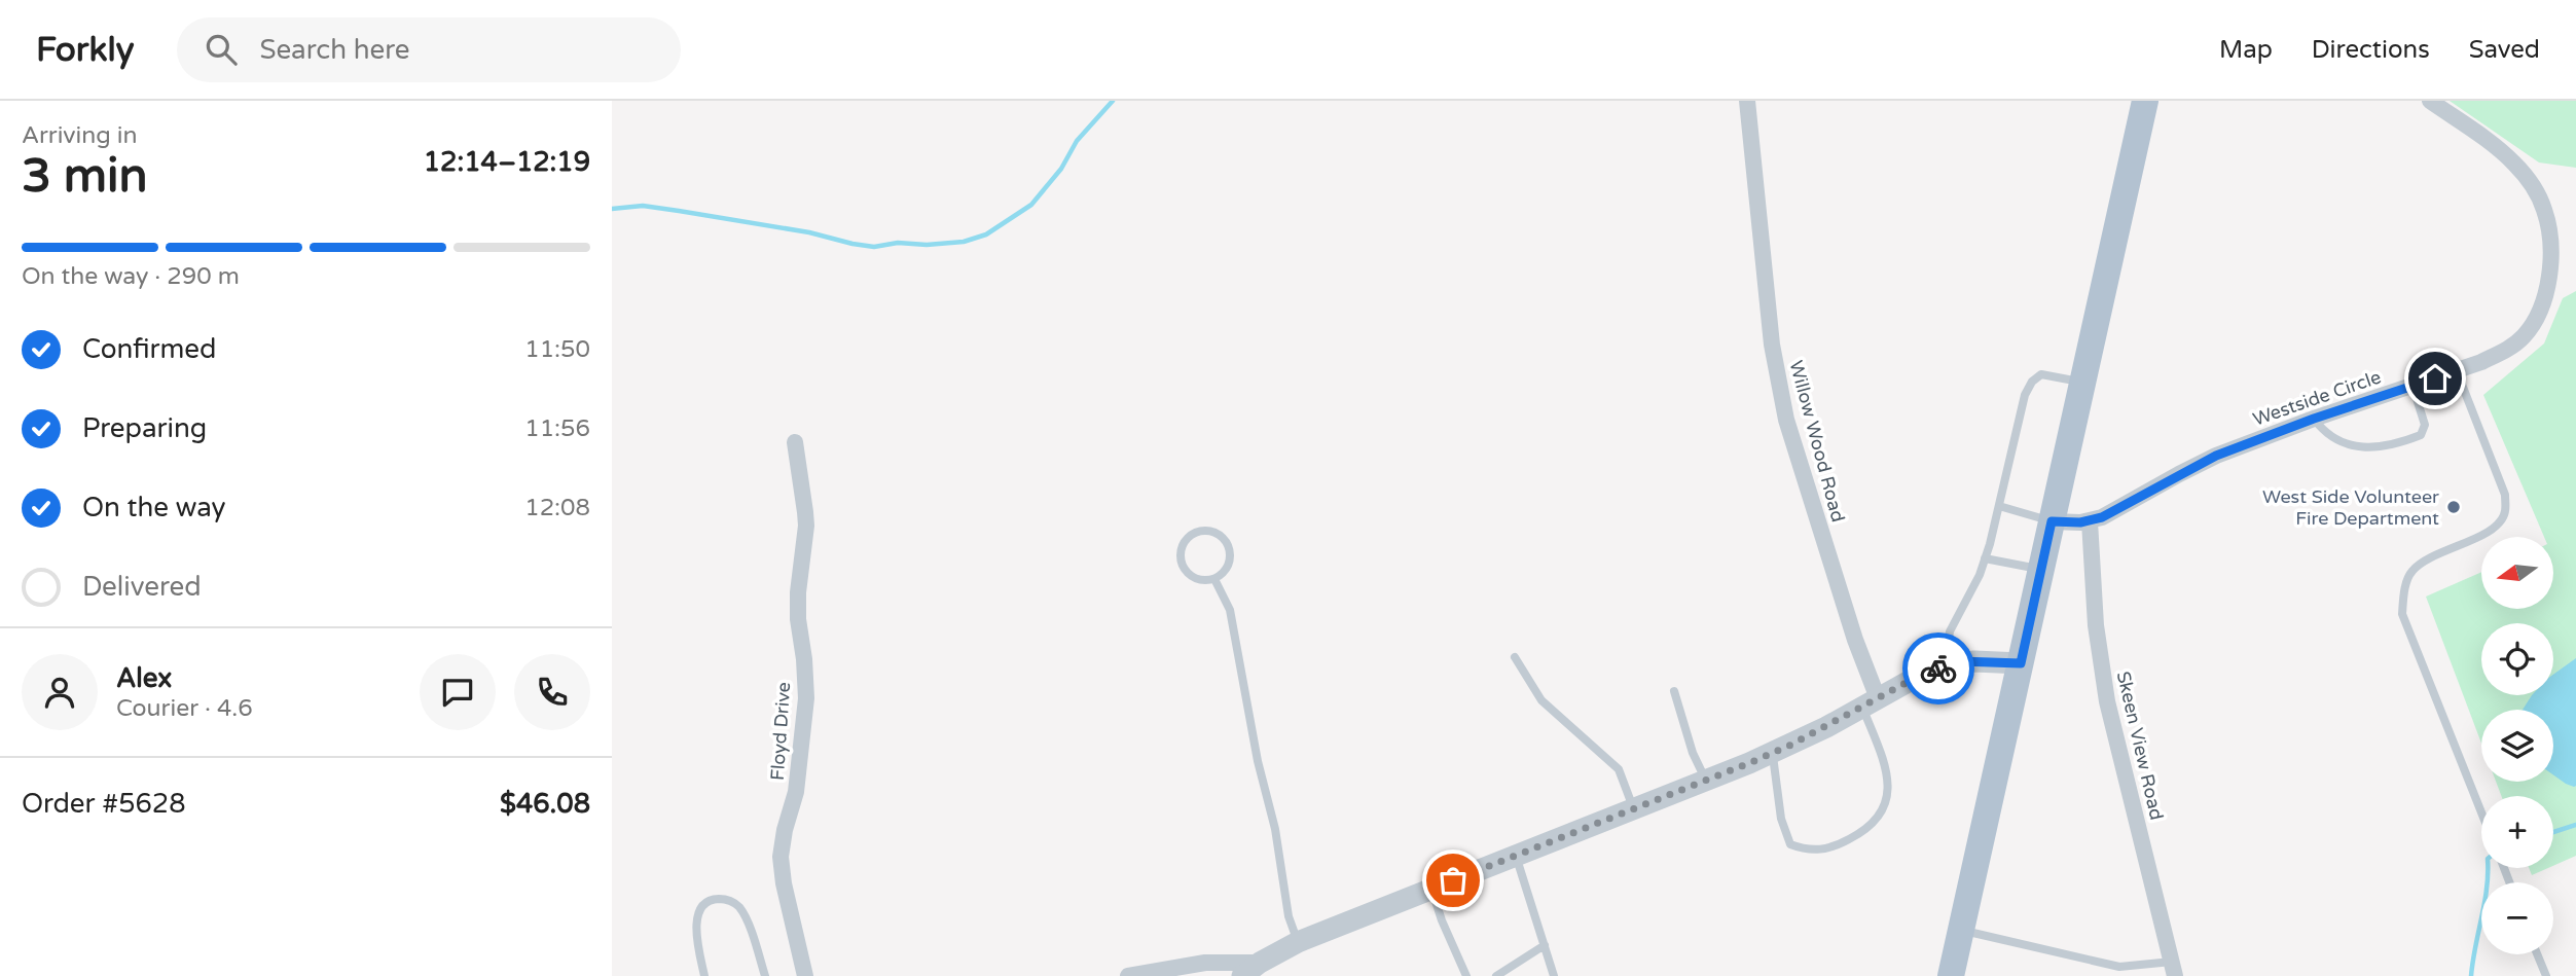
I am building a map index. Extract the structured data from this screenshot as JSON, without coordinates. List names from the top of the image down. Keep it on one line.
{"streets":{"street":["Westside Circle","Willow Wood Road","Floyd Drive","Skeen View Road"]},"crossings":[["Westside Circle","Skeen View Road"]],"places":["West Side Volunteer Fire Department"],"north":"left","page":{"header":"Forkly","search":"Search here","nav":["Map","Directions","Saved"],"heading":["3 min","Arriving in","12:14–12:19"],"panel":["Alex","Courier · 4.6","Order #5628","$46.08"],"bar":"On the way · 290 m","list":[["Confirmed","11:50"],["Preparing","11:56"],["On the way","12:08"],"Delivered"],"map_buttons":["+","−"]}}
